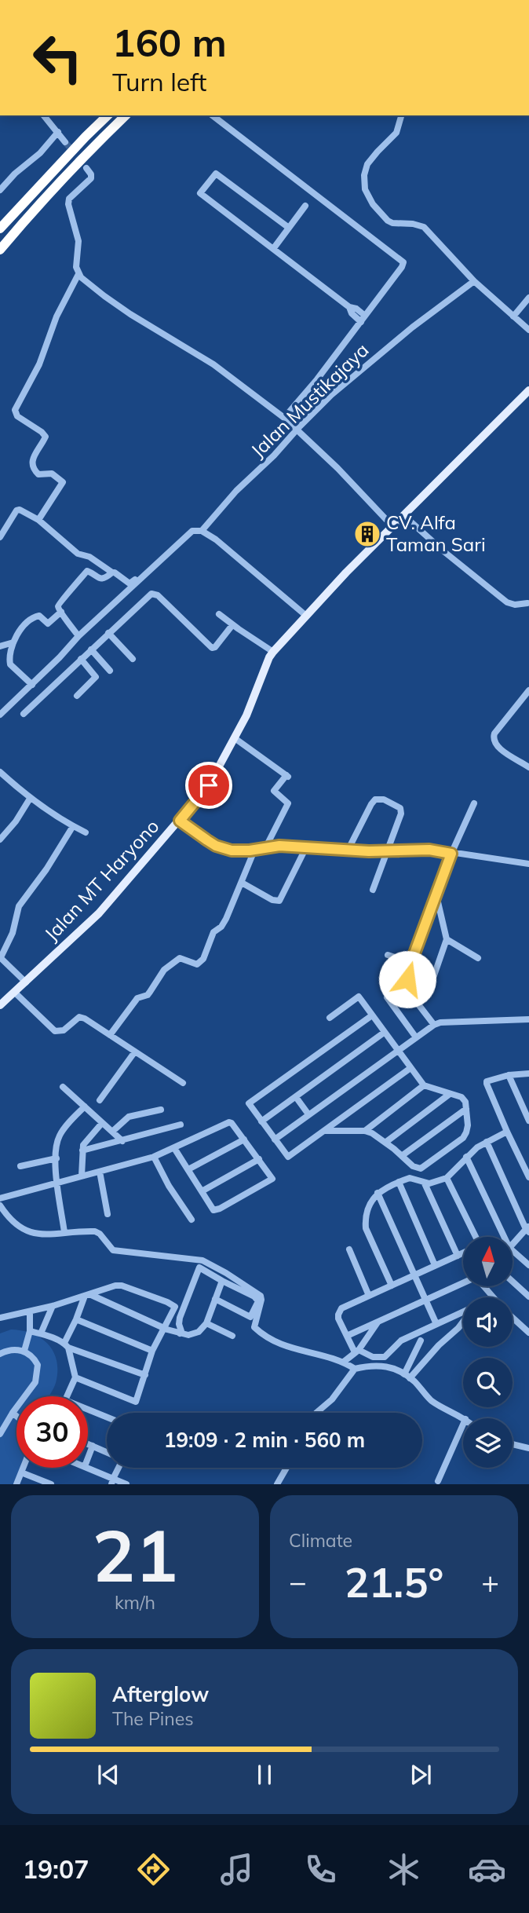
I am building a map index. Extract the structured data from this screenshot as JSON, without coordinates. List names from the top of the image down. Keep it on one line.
{"streets":{"main road":["Jalan MT Haryono"],"street":["Jalan Mustikajaya"]},"places":{"building":["CV. Alfa Taman Sari"]},"north":"top","page":{"turn":["160 m","Turn left"],"limit":"30","trip":"19:09 · 2 min · 560 m","tile":[["21","km/h"],"Climate"],"heat":["−","21.5°","+"],"song":["Afterglow","The Pines"],"tabs":"19:07"}}
